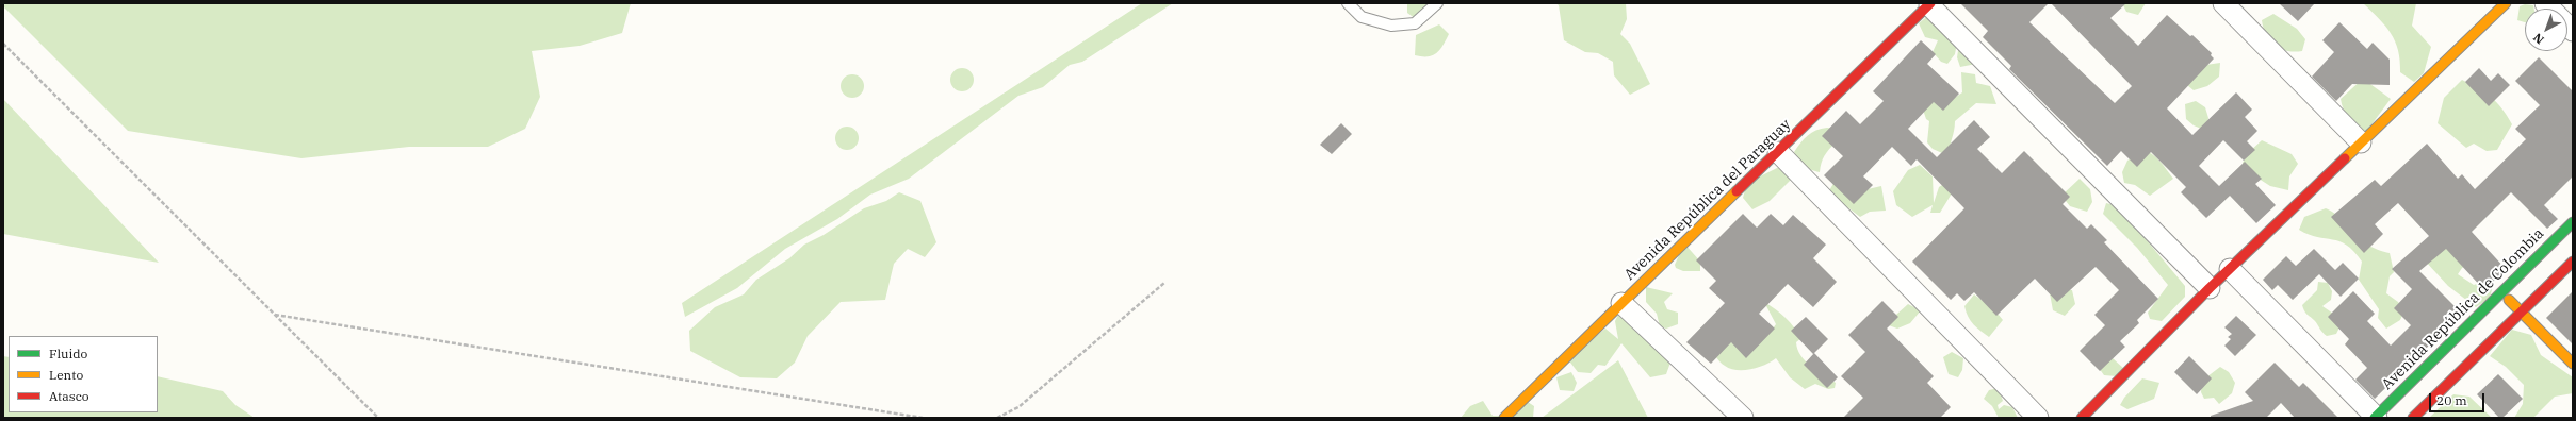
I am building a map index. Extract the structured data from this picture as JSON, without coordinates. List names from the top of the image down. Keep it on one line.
{"streets":{"street":["Avenida República del Paraguay","Avenida República de Colombia"]},"legend":["Fluido","Lento","Atasco"],"scale_bar":"20 m","north":"bottom left"}
